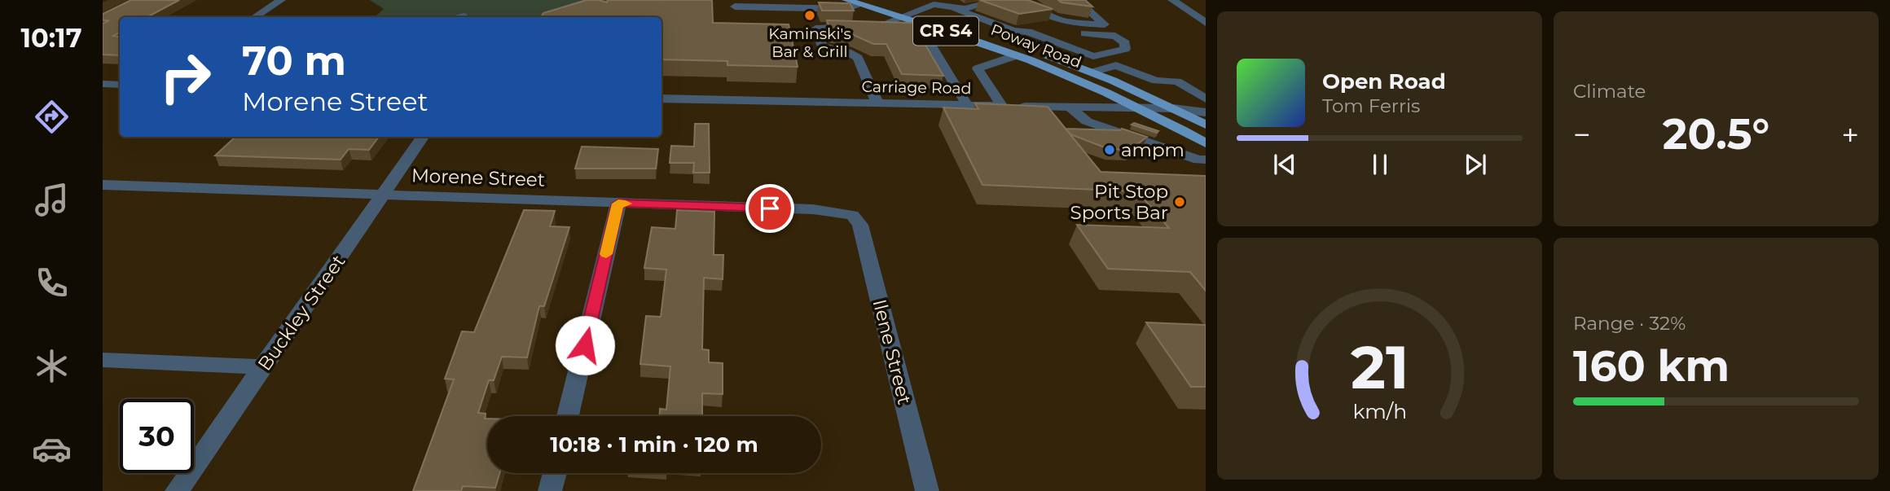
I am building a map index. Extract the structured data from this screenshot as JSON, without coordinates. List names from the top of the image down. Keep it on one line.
{"streets":{"main road":["CR S4","Poway Road"],"street":["Carriage Road","Morene Street","Buckley Street","Ilene Street"]},"crossings":[["Poway Road","Carriage Road"],["Morene Street","Buckley Street"],["Morene Street","Ilene Street"]],"places":["Kaminski's Bar & Grill","ampm","Pit Stop Sports Bar"],"page":{"tabs":"10:17","tile":["Climate",["Range · 32%","160 km"]],"turn":["70 m","Morene Street"],"song":["Open Road","Tom Ferris"],"heat":["−","20.5°","+"],"limit":"30","trip":"10:18 · 1 min · 120 m","gauge":["21","km/h"]}}
